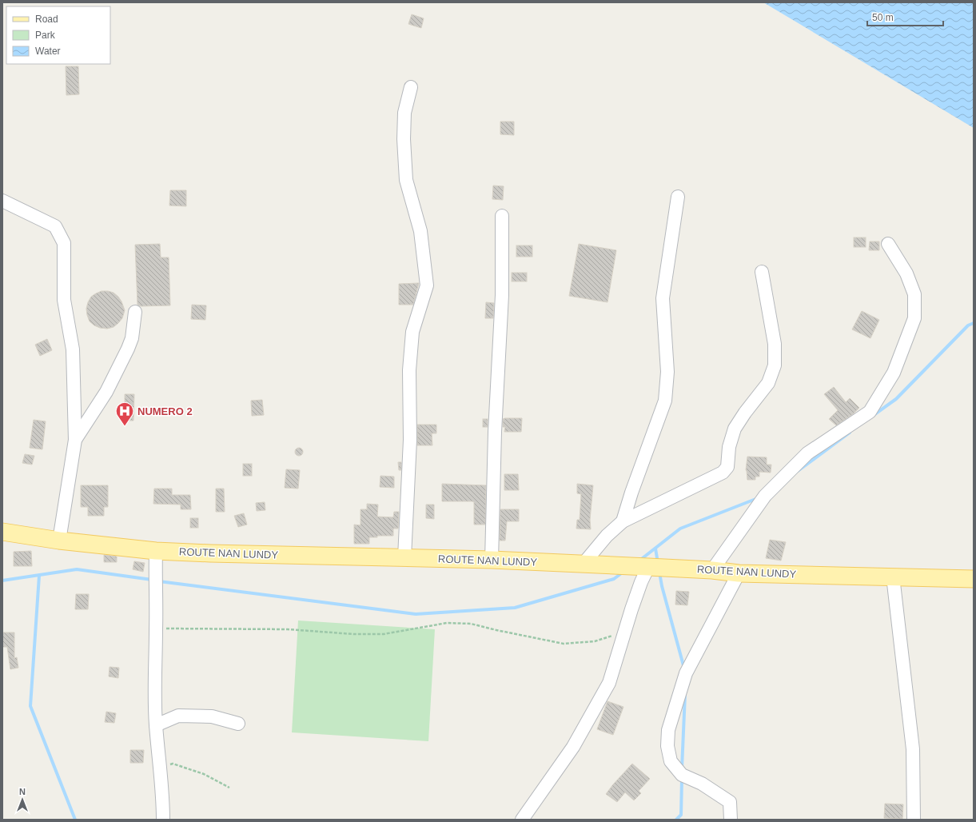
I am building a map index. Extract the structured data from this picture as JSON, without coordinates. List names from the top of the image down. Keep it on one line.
{"streets":{"main road":["ROUTE NAN LUNDY"]},"places":{"hospital":["NUMERO 2"]},"legend":["Road","Park","Water"],"scale_bar":"50 m","north":"top"}
